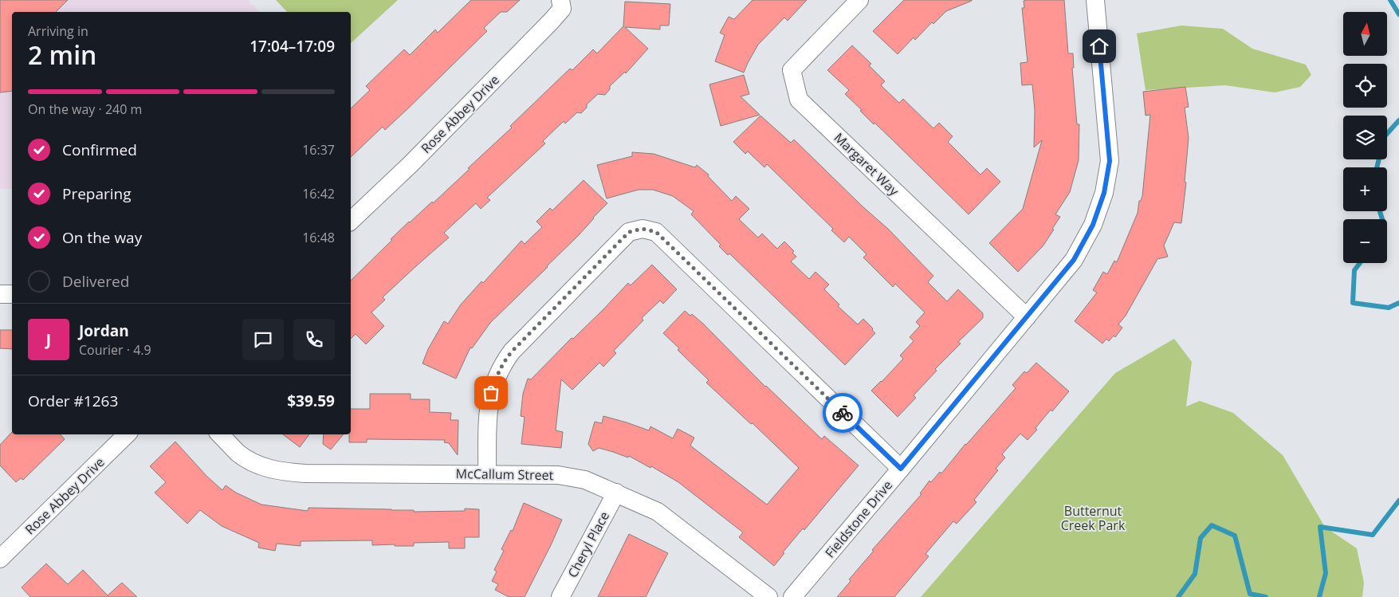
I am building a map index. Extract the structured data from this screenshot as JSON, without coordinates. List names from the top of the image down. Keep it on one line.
{"streets":{"street":["Rose Abbey Drive","Margaret Way","McCallum Street","Fieldstone Drive","Cheryl Place"]},"crossings":[["Margaret Way","Fieldstone Drive"],["McCallum Street","Cheryl Place"]],"parks":["Butternut Creek Park"],"north":"top","page":{"map_buttons":["+","−"],"heading":["2 min","Arriving in","17:04–17:09"],"panel":["Jordan","Courier · 4.9","Order #1263","$39.59"],"bar":"On the way · 240 m","list":[["Confirmed","16:37"],["Preparing","16:42"],["On the way","16:48"],"Delivered"],"round":"J"}}
